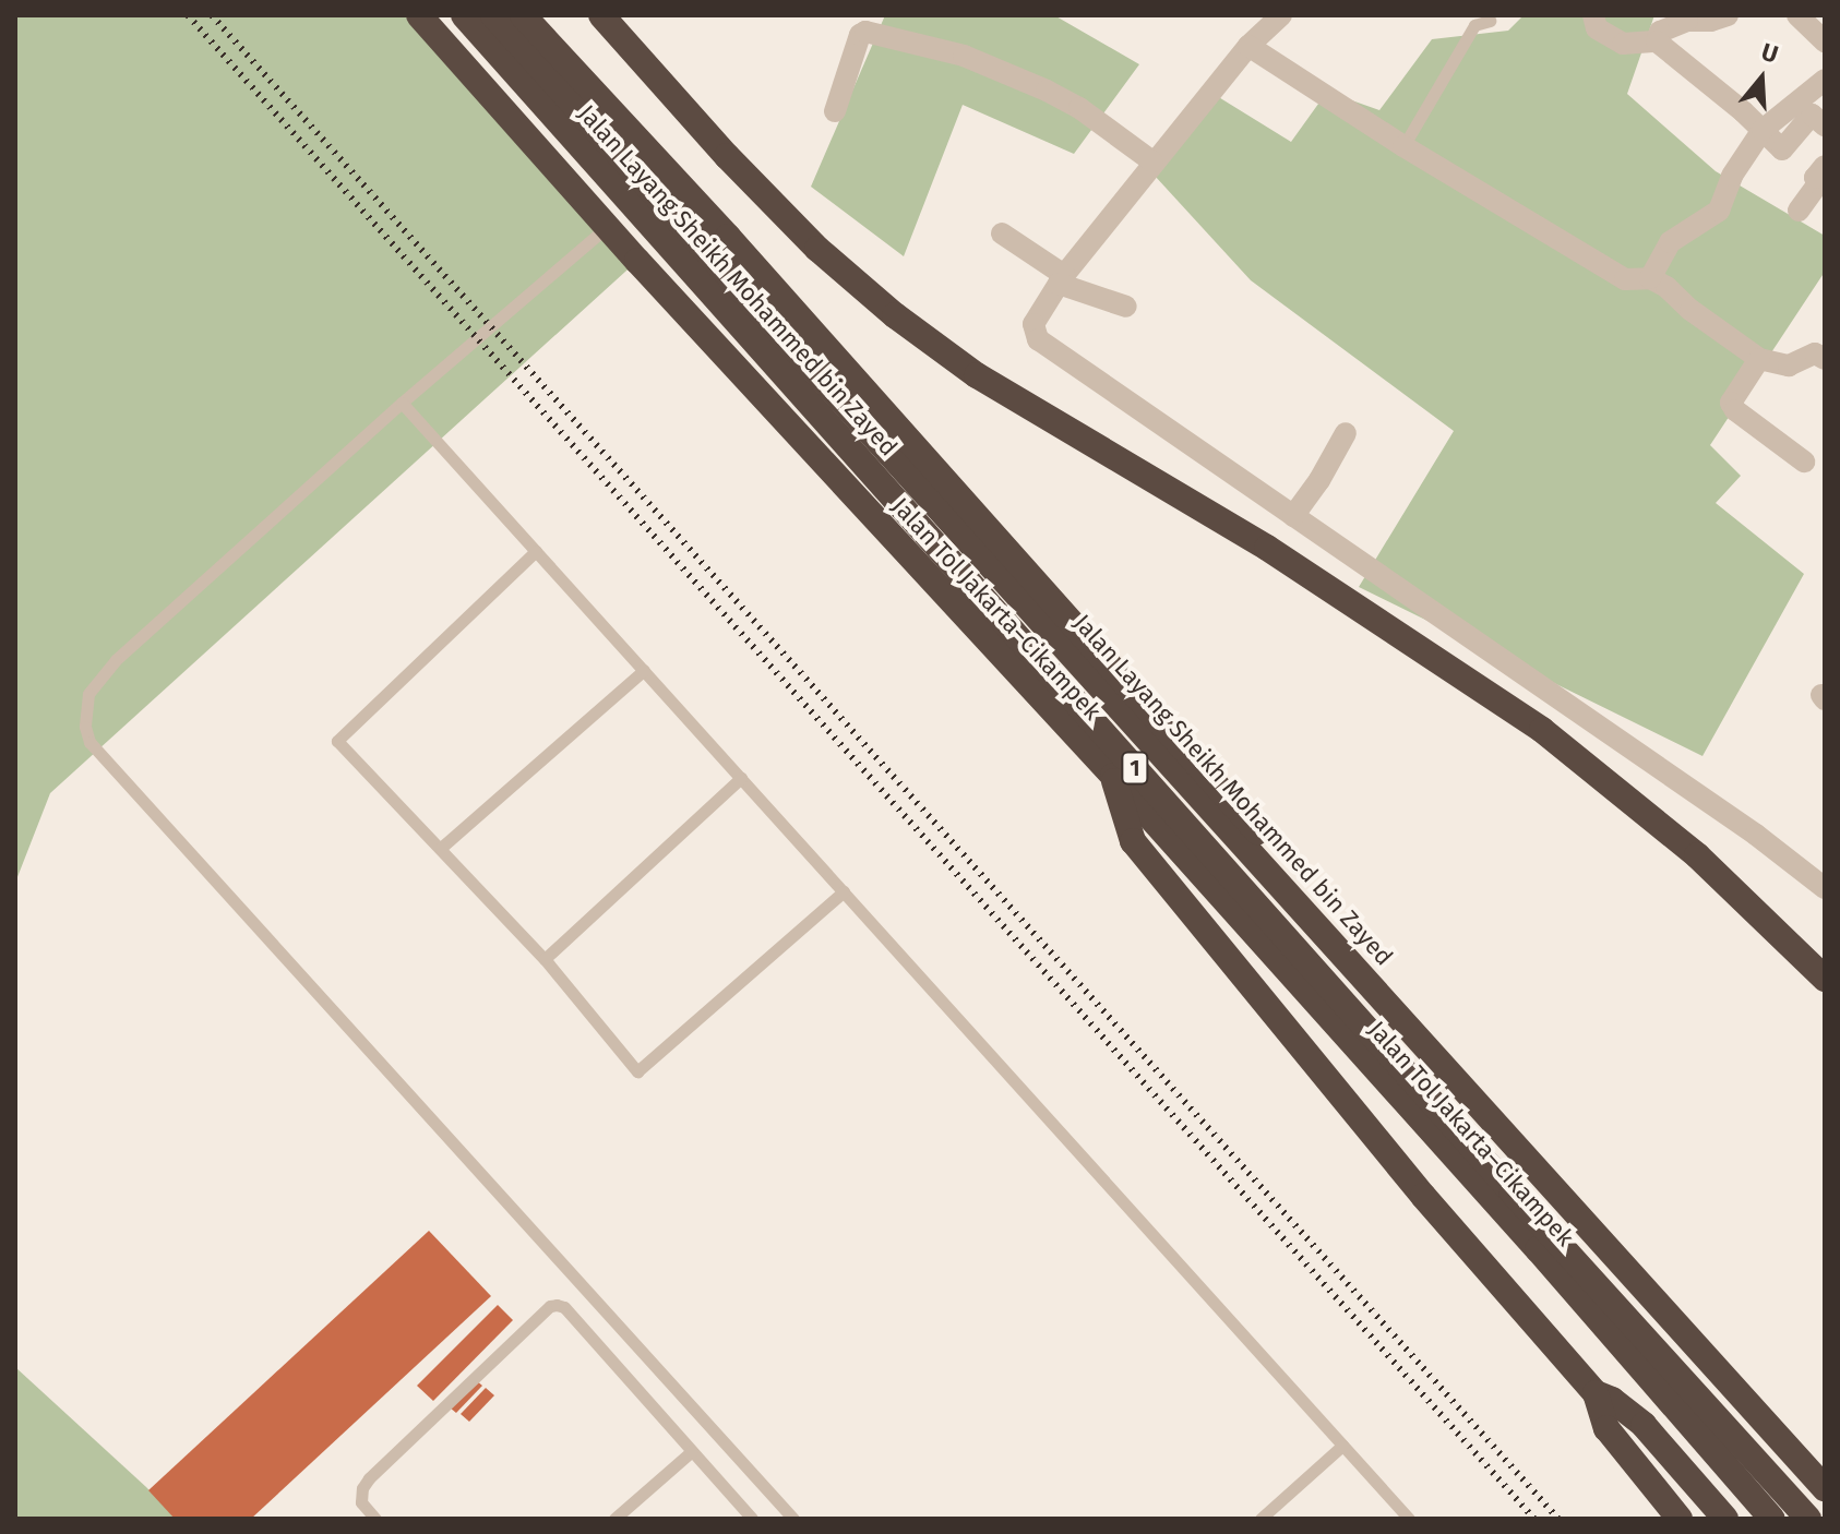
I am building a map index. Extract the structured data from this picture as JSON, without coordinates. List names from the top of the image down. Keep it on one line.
{"streets":{"highway":["Jalan Layang Sheikh Mohammed bin Zayed","Jalan Tol Jakarta–Cikampek","1"]},"north":"top"}
